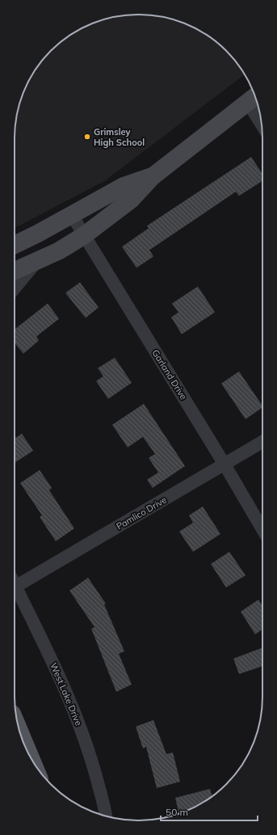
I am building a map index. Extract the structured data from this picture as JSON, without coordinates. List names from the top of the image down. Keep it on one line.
{"streets":{"street":["Garland Drive","Pamlico Drive","West Lake Drive"]},"crossings":[["Garland Drive","Pamlico Drive"],["Pamlico Drive","West Lake Drive"]],"places":["Grimsley High School"],"scale_bar":"50 m"}
